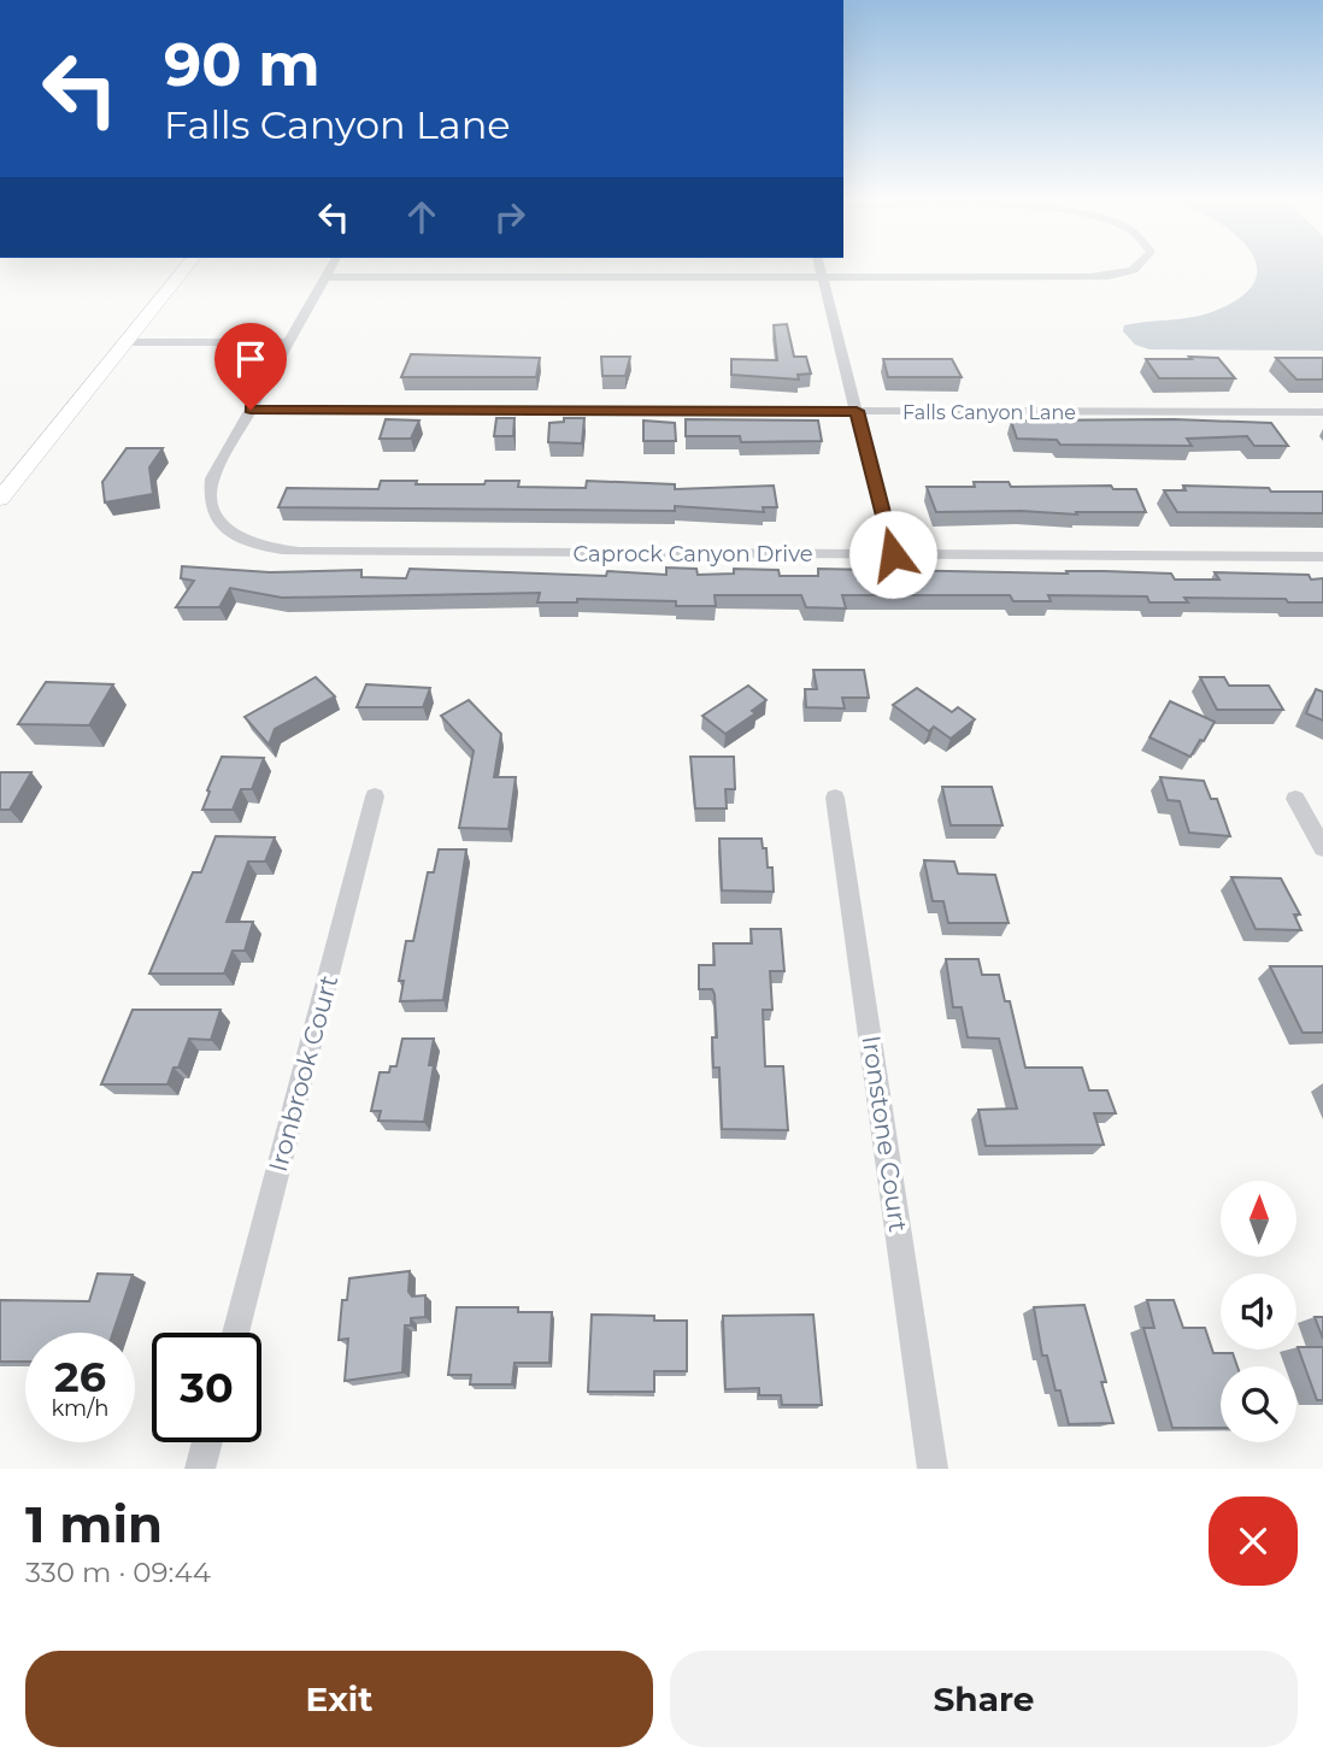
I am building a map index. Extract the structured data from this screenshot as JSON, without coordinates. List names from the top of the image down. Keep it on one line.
{"streets":{"street":["Falls Canyon Lane","Caprock Canyon Drive","Ironbrook Court","Ironstone Court"]},"crossings":[["Falls Canyon Lane","Caprock Canyon Drive"]],"north":"top","page":{"turn":["90 m","Falls Canyon Lane"],"speed":"26 km/h","limit":"30","heading":["1 min","330 m · 09:44"],"buttons":["Exit","Share"]}}
